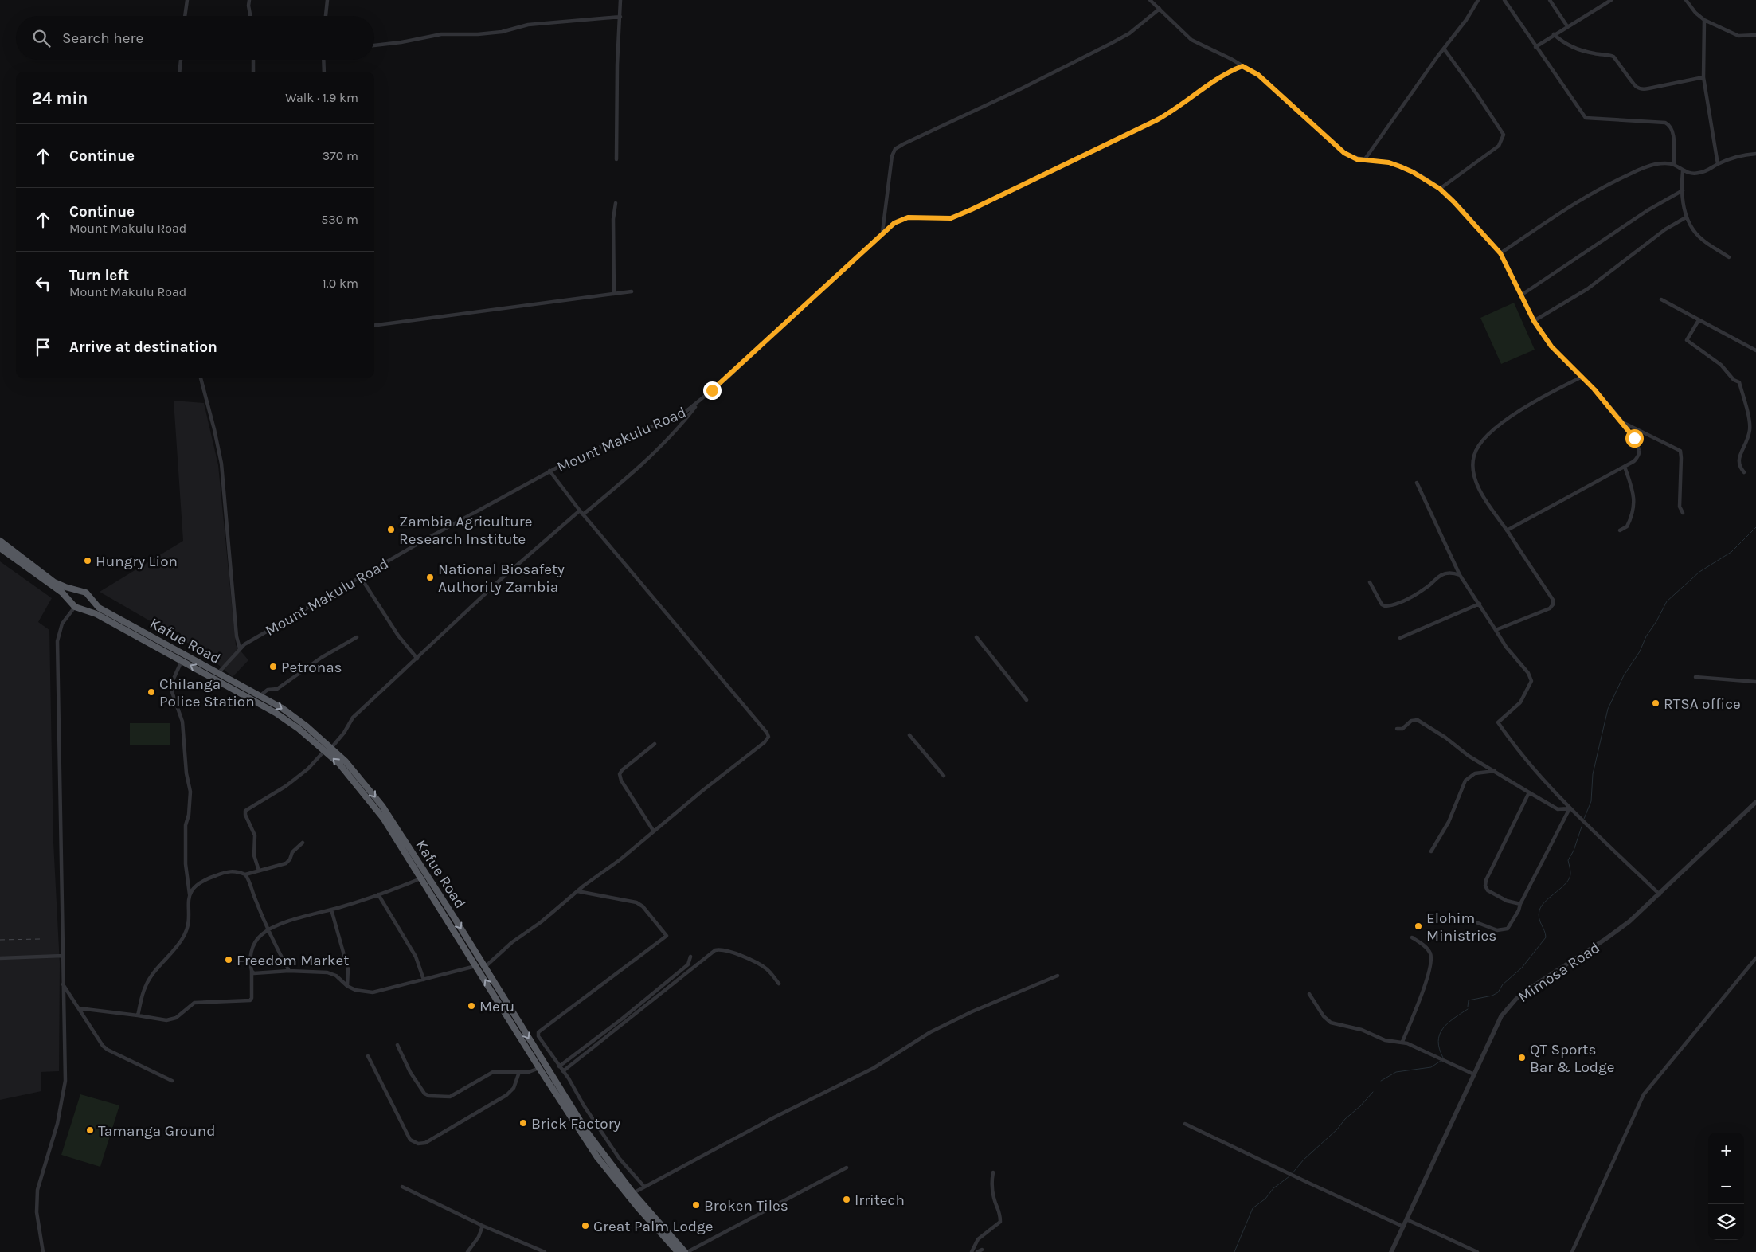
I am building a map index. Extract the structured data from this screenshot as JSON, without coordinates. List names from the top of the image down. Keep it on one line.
{"streets":{"highway":["Kafue Road"],"street":["Mount Makulu Road","Mimosa Road"]},"crossings":[["Mount Makulu Road","Kafue Road"]],"places":["Zambia Agriculture Research Institute","Hungry Lion","National Biosafety Authority Zambia","Petronas","Chilanga Police Station","RTSA office","Elohim Ministries","Freedom Market","Meru","QT Sports Bar & Lodge","Brick Factory","Tamanga Ground","Irritech","Broken Tiles","Great Palm Lodge"],"page":{"search":"Search here","heading":["24 min","Walk · 1.9 km"],"list":[["Continue","370 m"],["Continue","Mount Makulu Road","530 m"],["Turn left","Mount Makulu Road","1.0 km"],"Arrive at destination"],"map_buttons":["+","−"]}}
